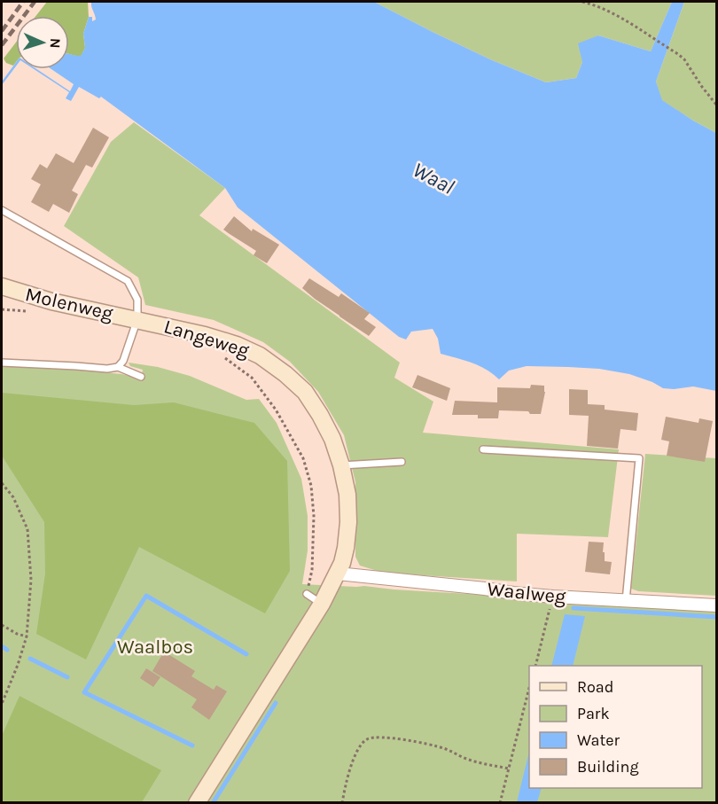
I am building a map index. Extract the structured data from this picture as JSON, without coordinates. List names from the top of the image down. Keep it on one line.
{"streets":{"main road":["Molenweg","Langeweg"],"street":["Waalweg"]},"crossings":[["Molenweg","Langeweg"],["Langeweg","Waalweg"]],"water":["Waal"],"parks":["Waalbos"],"legend":["Road","Park","Water","Building"],"north":"right"}
